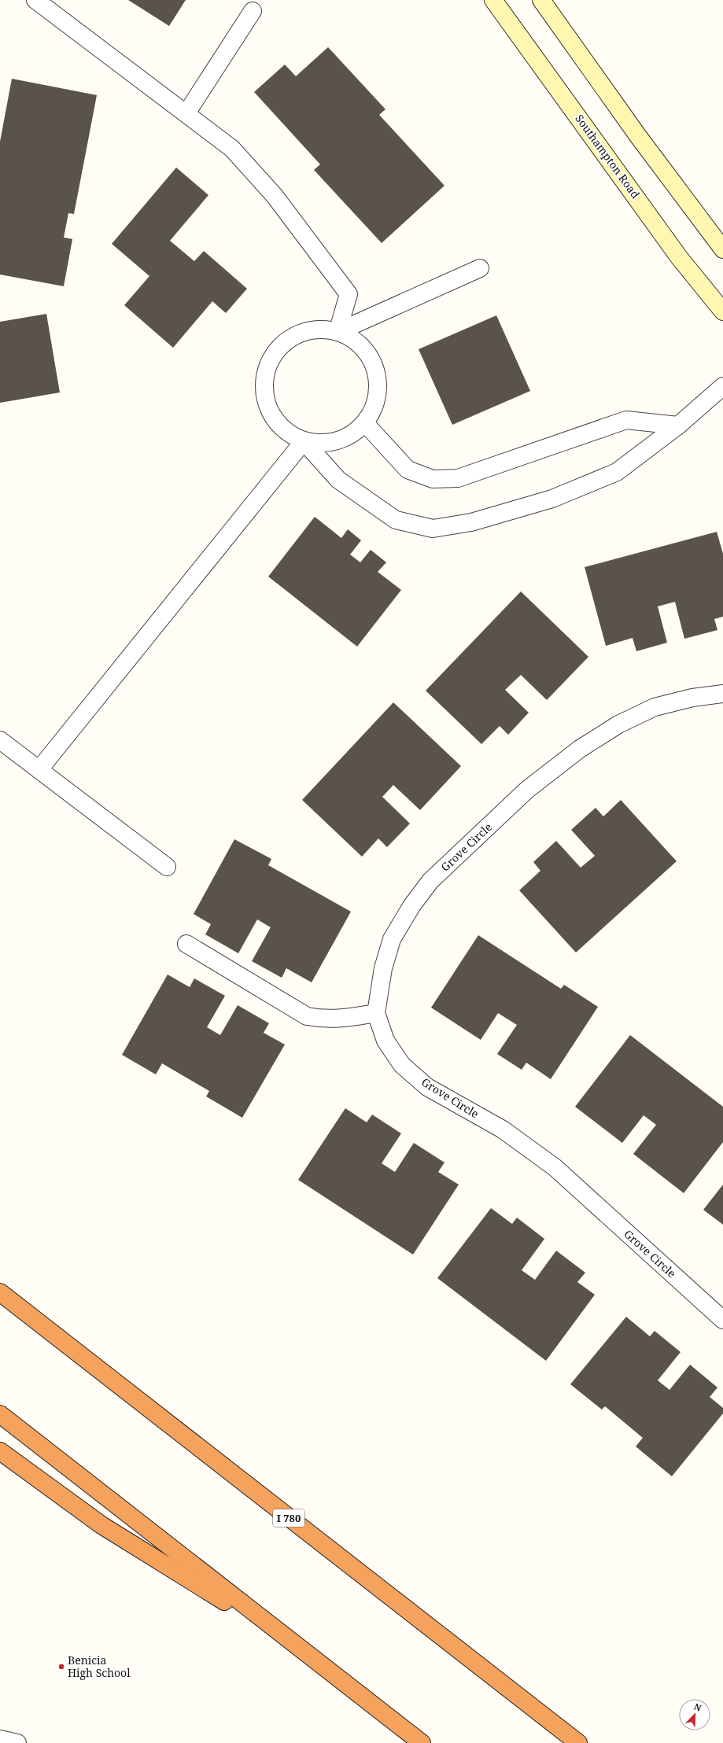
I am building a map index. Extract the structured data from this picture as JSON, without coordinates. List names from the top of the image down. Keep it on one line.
{"streets":{"highway":["I 780"],"street":["Southampton Road","Grove Circle"]},"places":["Benicia High School"],"north":"top right"}
